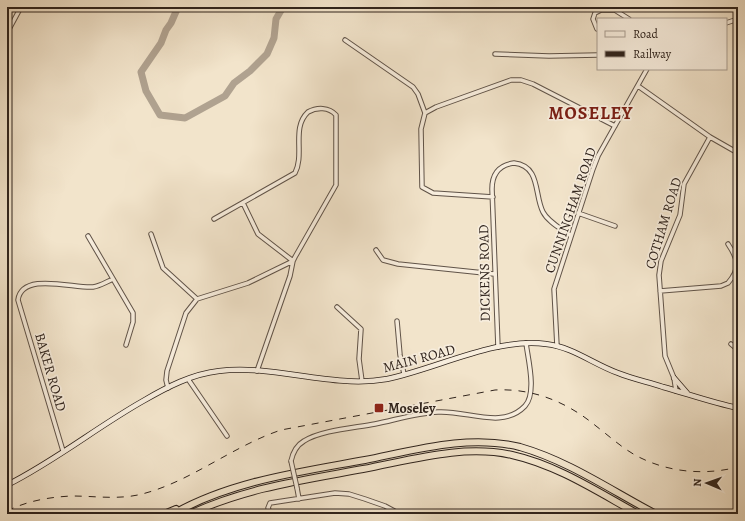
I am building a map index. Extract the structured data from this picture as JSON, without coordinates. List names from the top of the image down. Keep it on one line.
{"streets":{"main road":["MAIN ROAD"],"street":["CUNNINGHAM ROAD","COTHAM ROAD","DICKENS ROAD","BAKER ROAD"]},"crossings":[["CUNNINGHAM ROAD","DICKENS ROAD"],["CUNNINGHAM ROAD","MAIN ROAD"],["COTHAM ROAD","MAIN ROAD"],["DICKENS ROAD","MAIN ROAD"],["MAIN ROAD","BAKER ROAD"]],"districts":["MOSELEY"],"places":{"transit":["Moseley"]},"legend":["Road","Railway"],"north":"left"}
